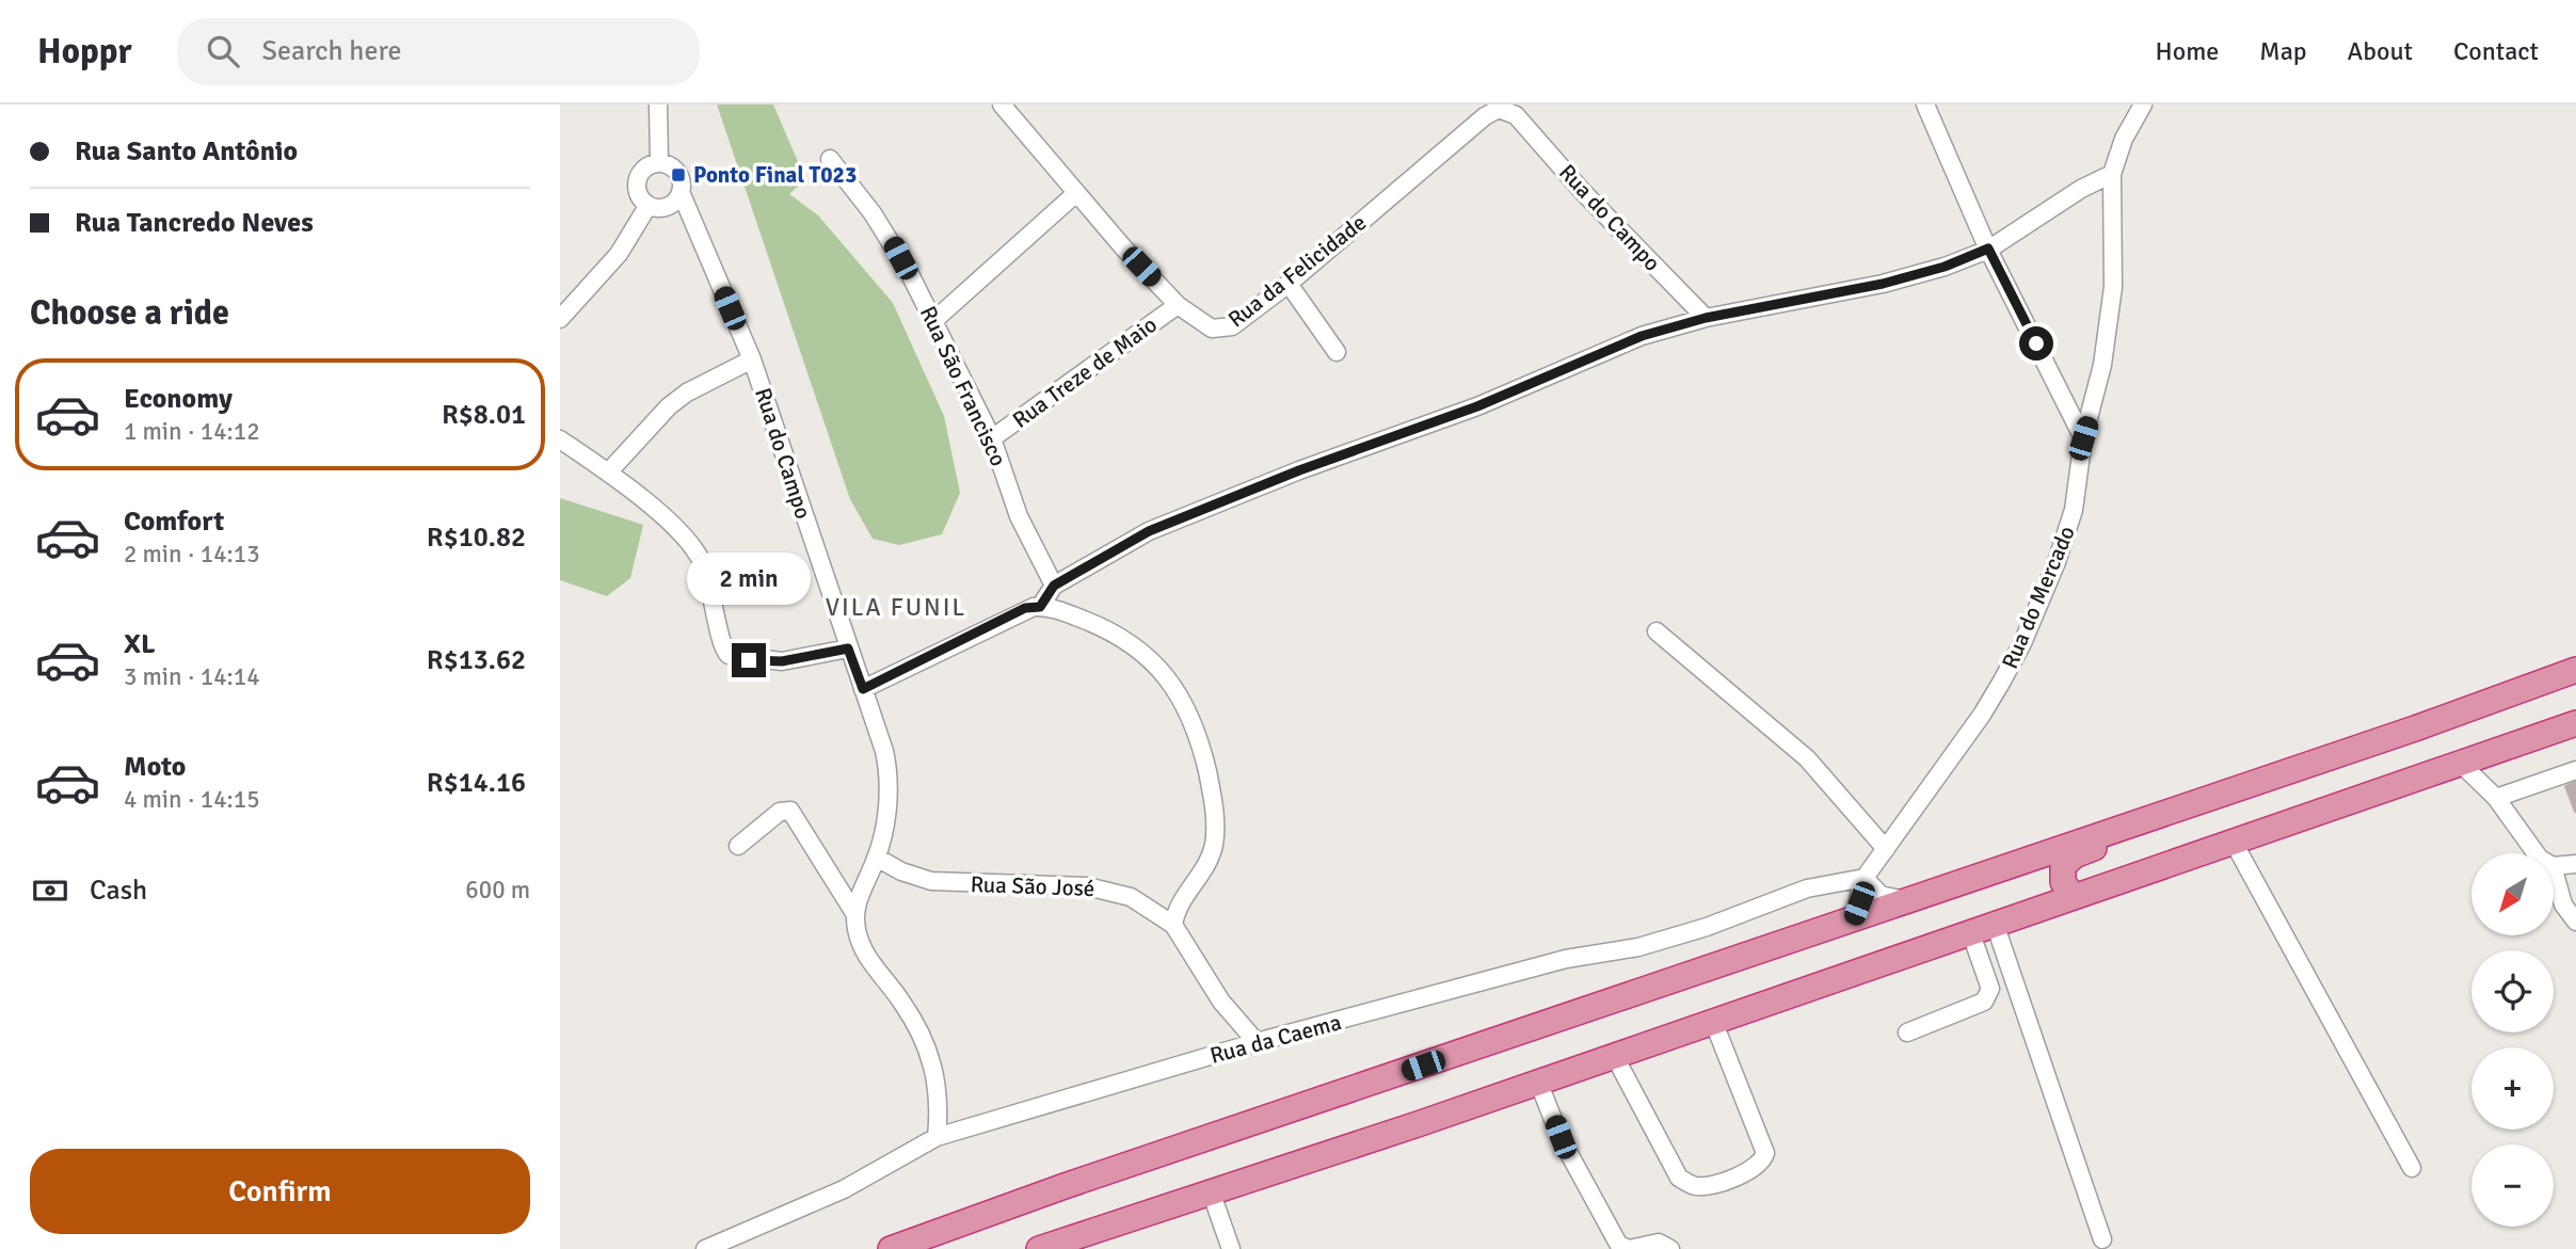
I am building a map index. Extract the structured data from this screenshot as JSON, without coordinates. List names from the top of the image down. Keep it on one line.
{"streets":{"street":["Rua do Campo","Rua da Felicidade","Rua Treze de Maio","Rua São Francisco","Rua do Mercado","Rua São José","Rua da Caema"]},"crossings":[["Rua do Campo","Rua da Felicidade"],["Rua do Campo","Rua São José"],["Rua da Felicidade","Rua Treze de Maio"],["Rua Treze de Maio","Rua São Francisco"],["Rua do Mercado","Rua da Caema"],["Rua São José","Rua da Caema"]],"districts":["VILA FUNIL"],"places":{"transit":["Ponto Final T023"]},"north":"bottom left","page":{"header":"Hoppr","search":"Search here","nav":["Home","Map","About","Contact"],"banner":["Rua Santo Antônio","Rua Tancredo Neves"],"heading":"Choose a ride","list":[{"name":"Economy","note":"1 min · 14:12","value":"R$8.01"},{"name":"Comfort","note":"2 min · 14:13","value":"R$10.82"},{"name":"XL","note":"3 min · 14:14","value":"R$13.62"},{"name":"Moto","note":"4 min · 14:15","value":"R$14.16"}],"bubble":"2 min","pay":["Cash","600 m"],"map_buttons":["+","−"],"buttons":"Confirm"}}
